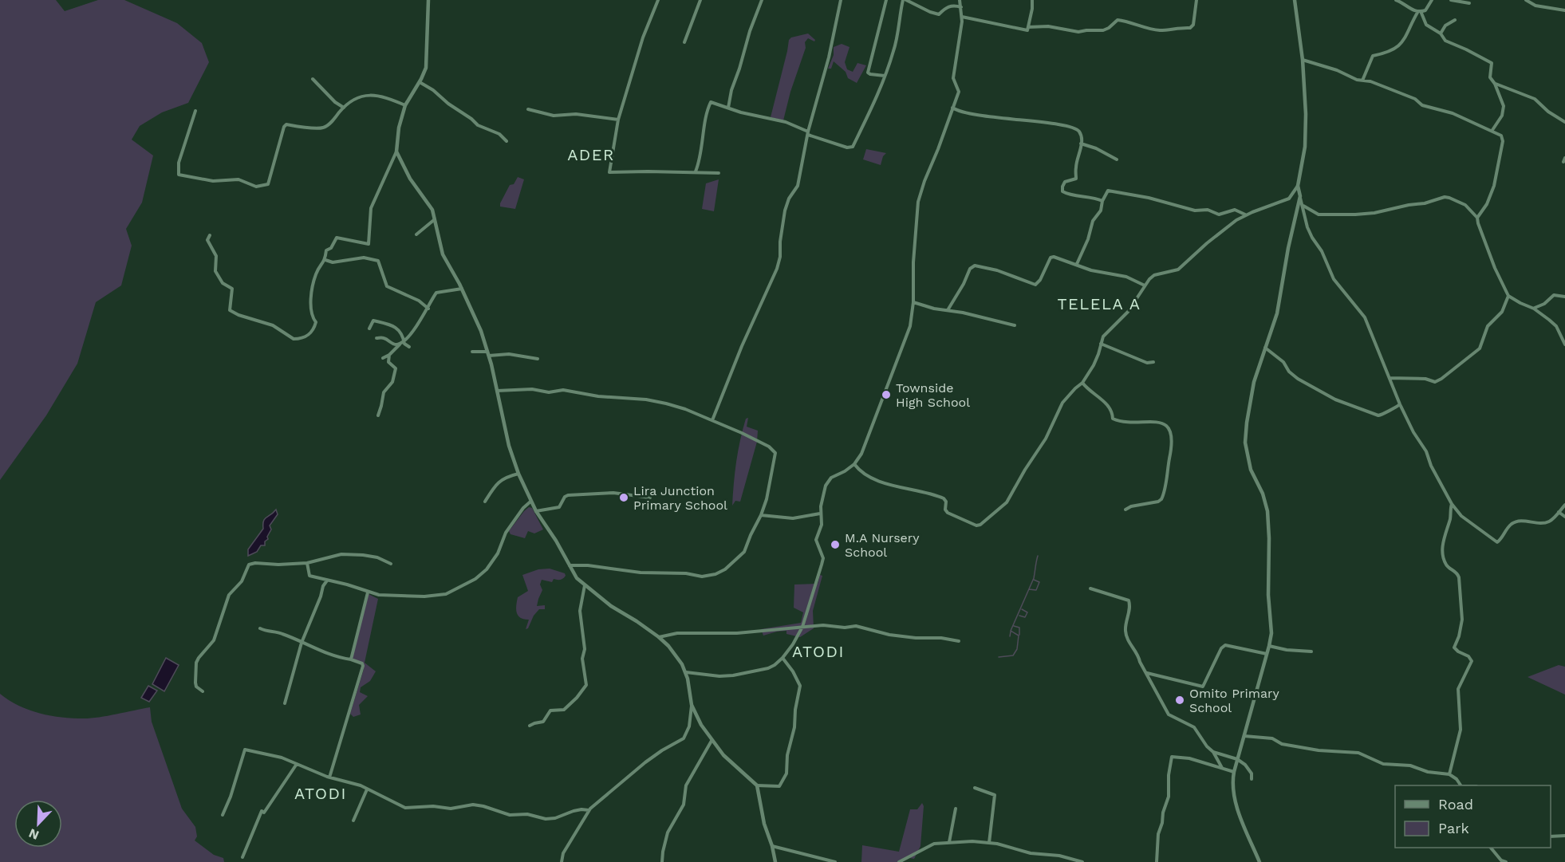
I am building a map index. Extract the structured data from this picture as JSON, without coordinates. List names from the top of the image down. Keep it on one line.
{"districts":["ADER","TELELA A","ATODI","ATODI"],"places":["Townside High School","Lira Junction Primary School","M.A Nursery School","Omito Primary School"],"legend":["Road","Park"],"north":"bottom left"}
